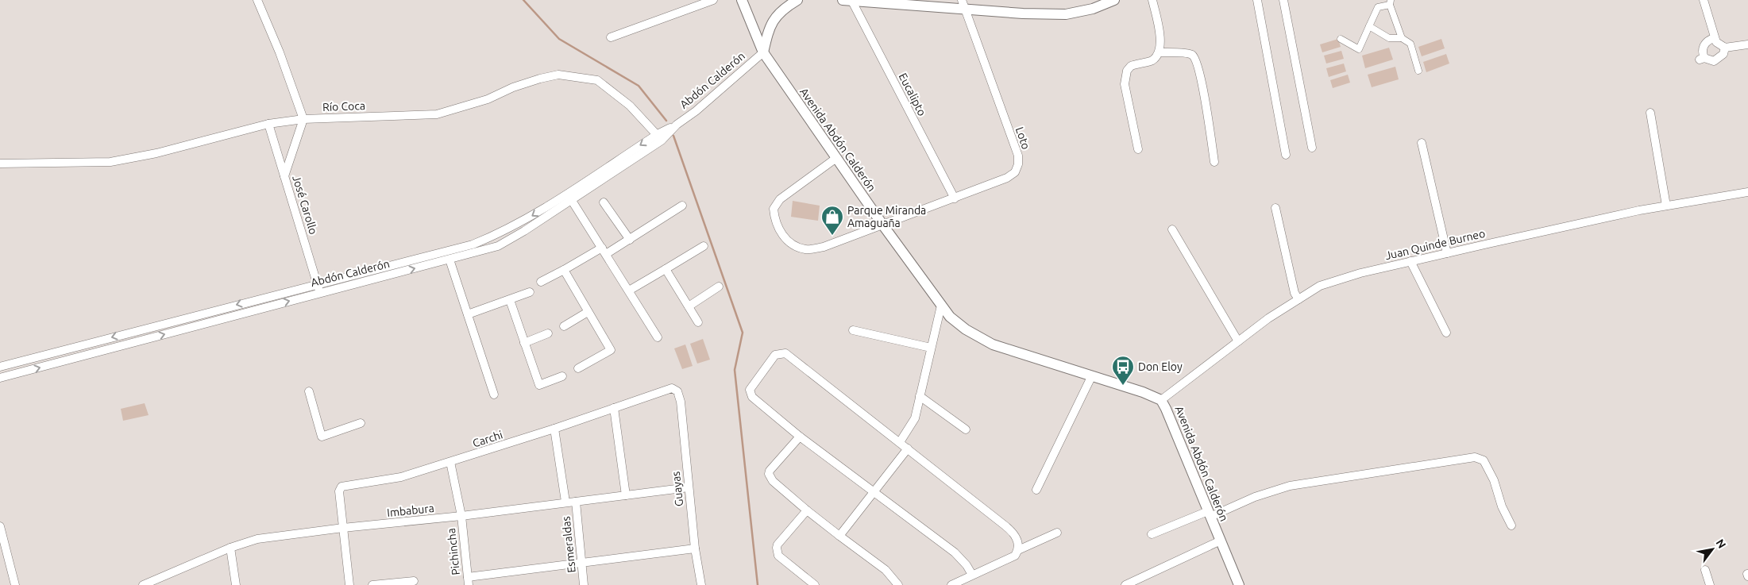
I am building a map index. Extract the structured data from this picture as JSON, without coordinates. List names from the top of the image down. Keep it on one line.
{"streets":{"street":["Abdón Calderón","Eucalipto","Río Coca","Loto","Avenida Abdón Calderón","José Carollo","Juan Quinde Burneo","Carchi","Guayas","Imbabura","Esmeraldas","Pichincha"]},"crossings":[["Abdón Calderón","Río Coca"],["Abdón Calderón","Avenida Abdón Calderón"],["Abdón Calderón","José Carollo"],["Eucalipto","Loto"],["Río Coca","José Carollo"],["Loto","Avenida Abdón Calderón"],["Avenida Abdón Calderón","Juan Quinde Burneo"],["Carchi","Guayas"],["Carchi","Imbabura"],["Carchi","Pichincha"],["Guayas","Imbabura"],["Imbabura","Esmeraldas"],["Imbabura","Pichincha"]],"places":{"shop":["Parque Miranda Amaguaña"],"bus stop":["Don Eloy"]},"north":"top right"}
